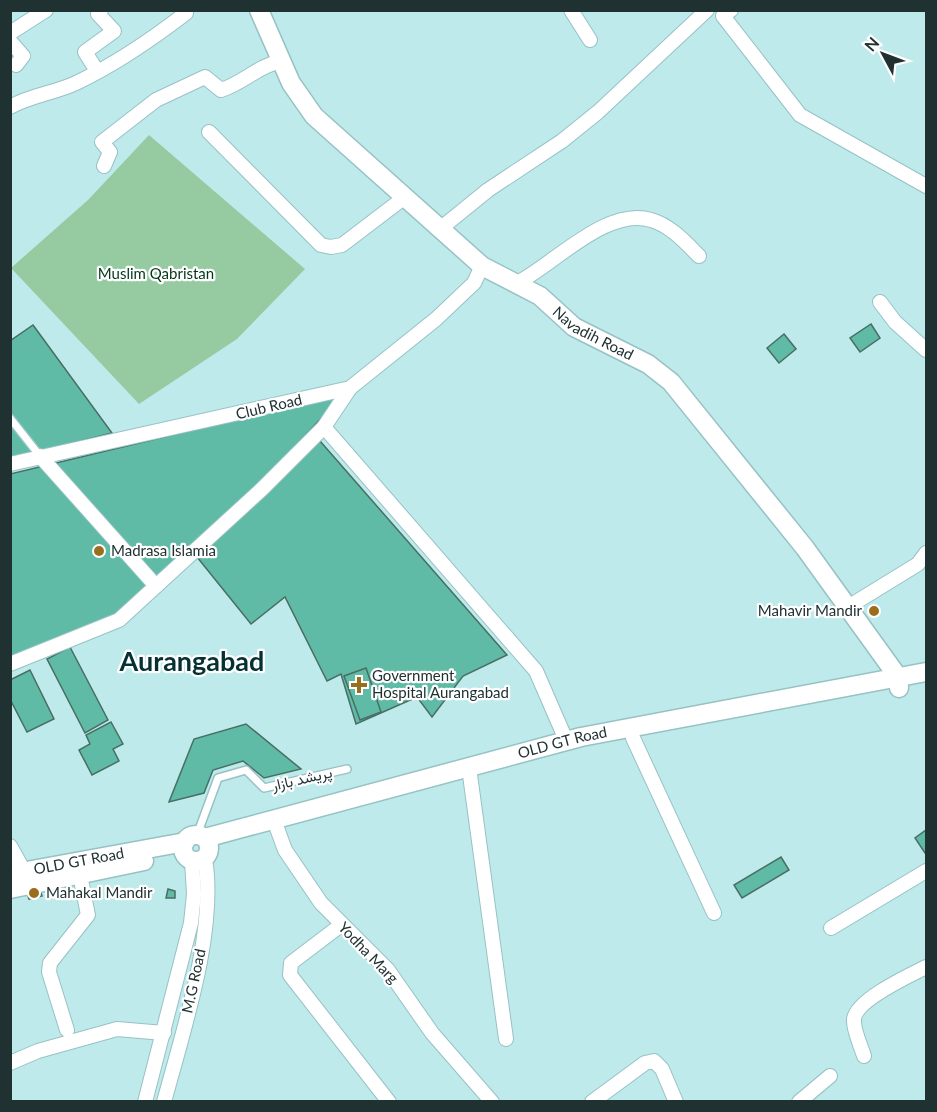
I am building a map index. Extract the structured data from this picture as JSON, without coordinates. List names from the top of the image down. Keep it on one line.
{"streets":{"main road":["Navadih Road","OLD GT Road"],"street":["Club Road","Yodha Marg","M.G Road"],"lane":["پریشد بازار"]},"crossings":[["Navadih Road","Club Road"],["Navadih Road","OLD GT Road"],["OLD GT Road","پریشد بازار"],["OLD GT Road","Yodha Marg"],["OLD GT Road","M.G Road"],["پریشد بازار","M.G Road"]],"districts":["Aurangabad"],"parks":["Muslim Qabristan"],"places":{"other":["Madrasa Islamia","Mahavir Mandir","Mahakal Mandir"],"health":["Government Hospital Aurangabad"]},"north":"top left"}
